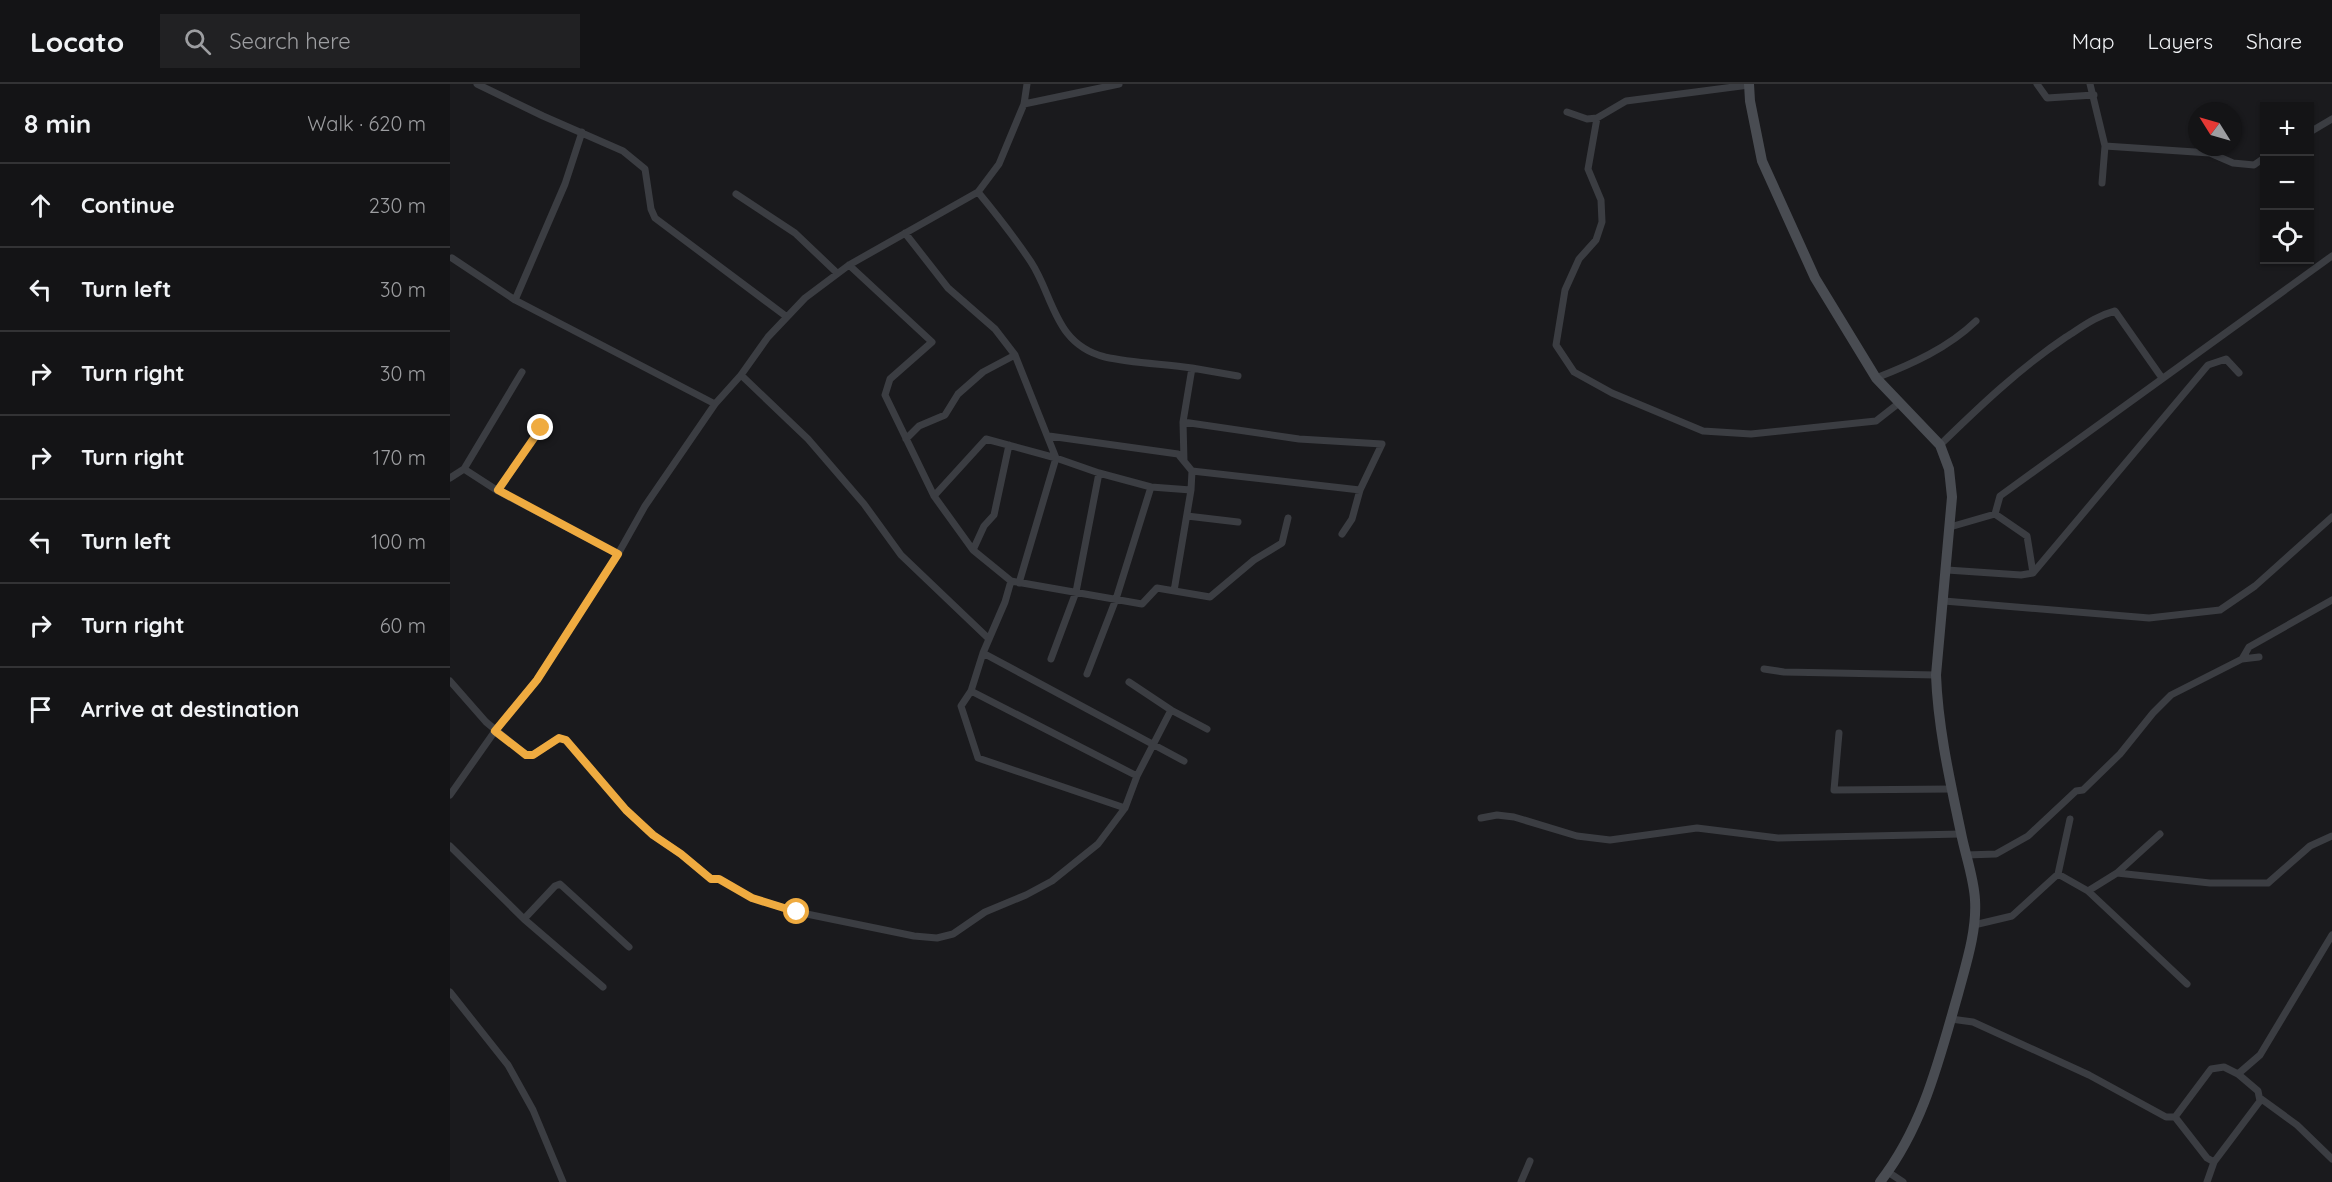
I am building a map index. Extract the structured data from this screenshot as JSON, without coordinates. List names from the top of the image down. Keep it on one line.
{"north":"top left","page":{"header":"Locato","search":"Search here","nav":["Map","Layers","Share"],"heading":["8 min","Walk · 620 m"],"map_buttons":["+","−"],"list":[["Continue","230 m"],["Turn left","30 m"],["Turn right","30 m"],["Turn right","170 m"],["Turn left","100 m"],["Turn right","60 m"],"Arrive at destination"]}}
